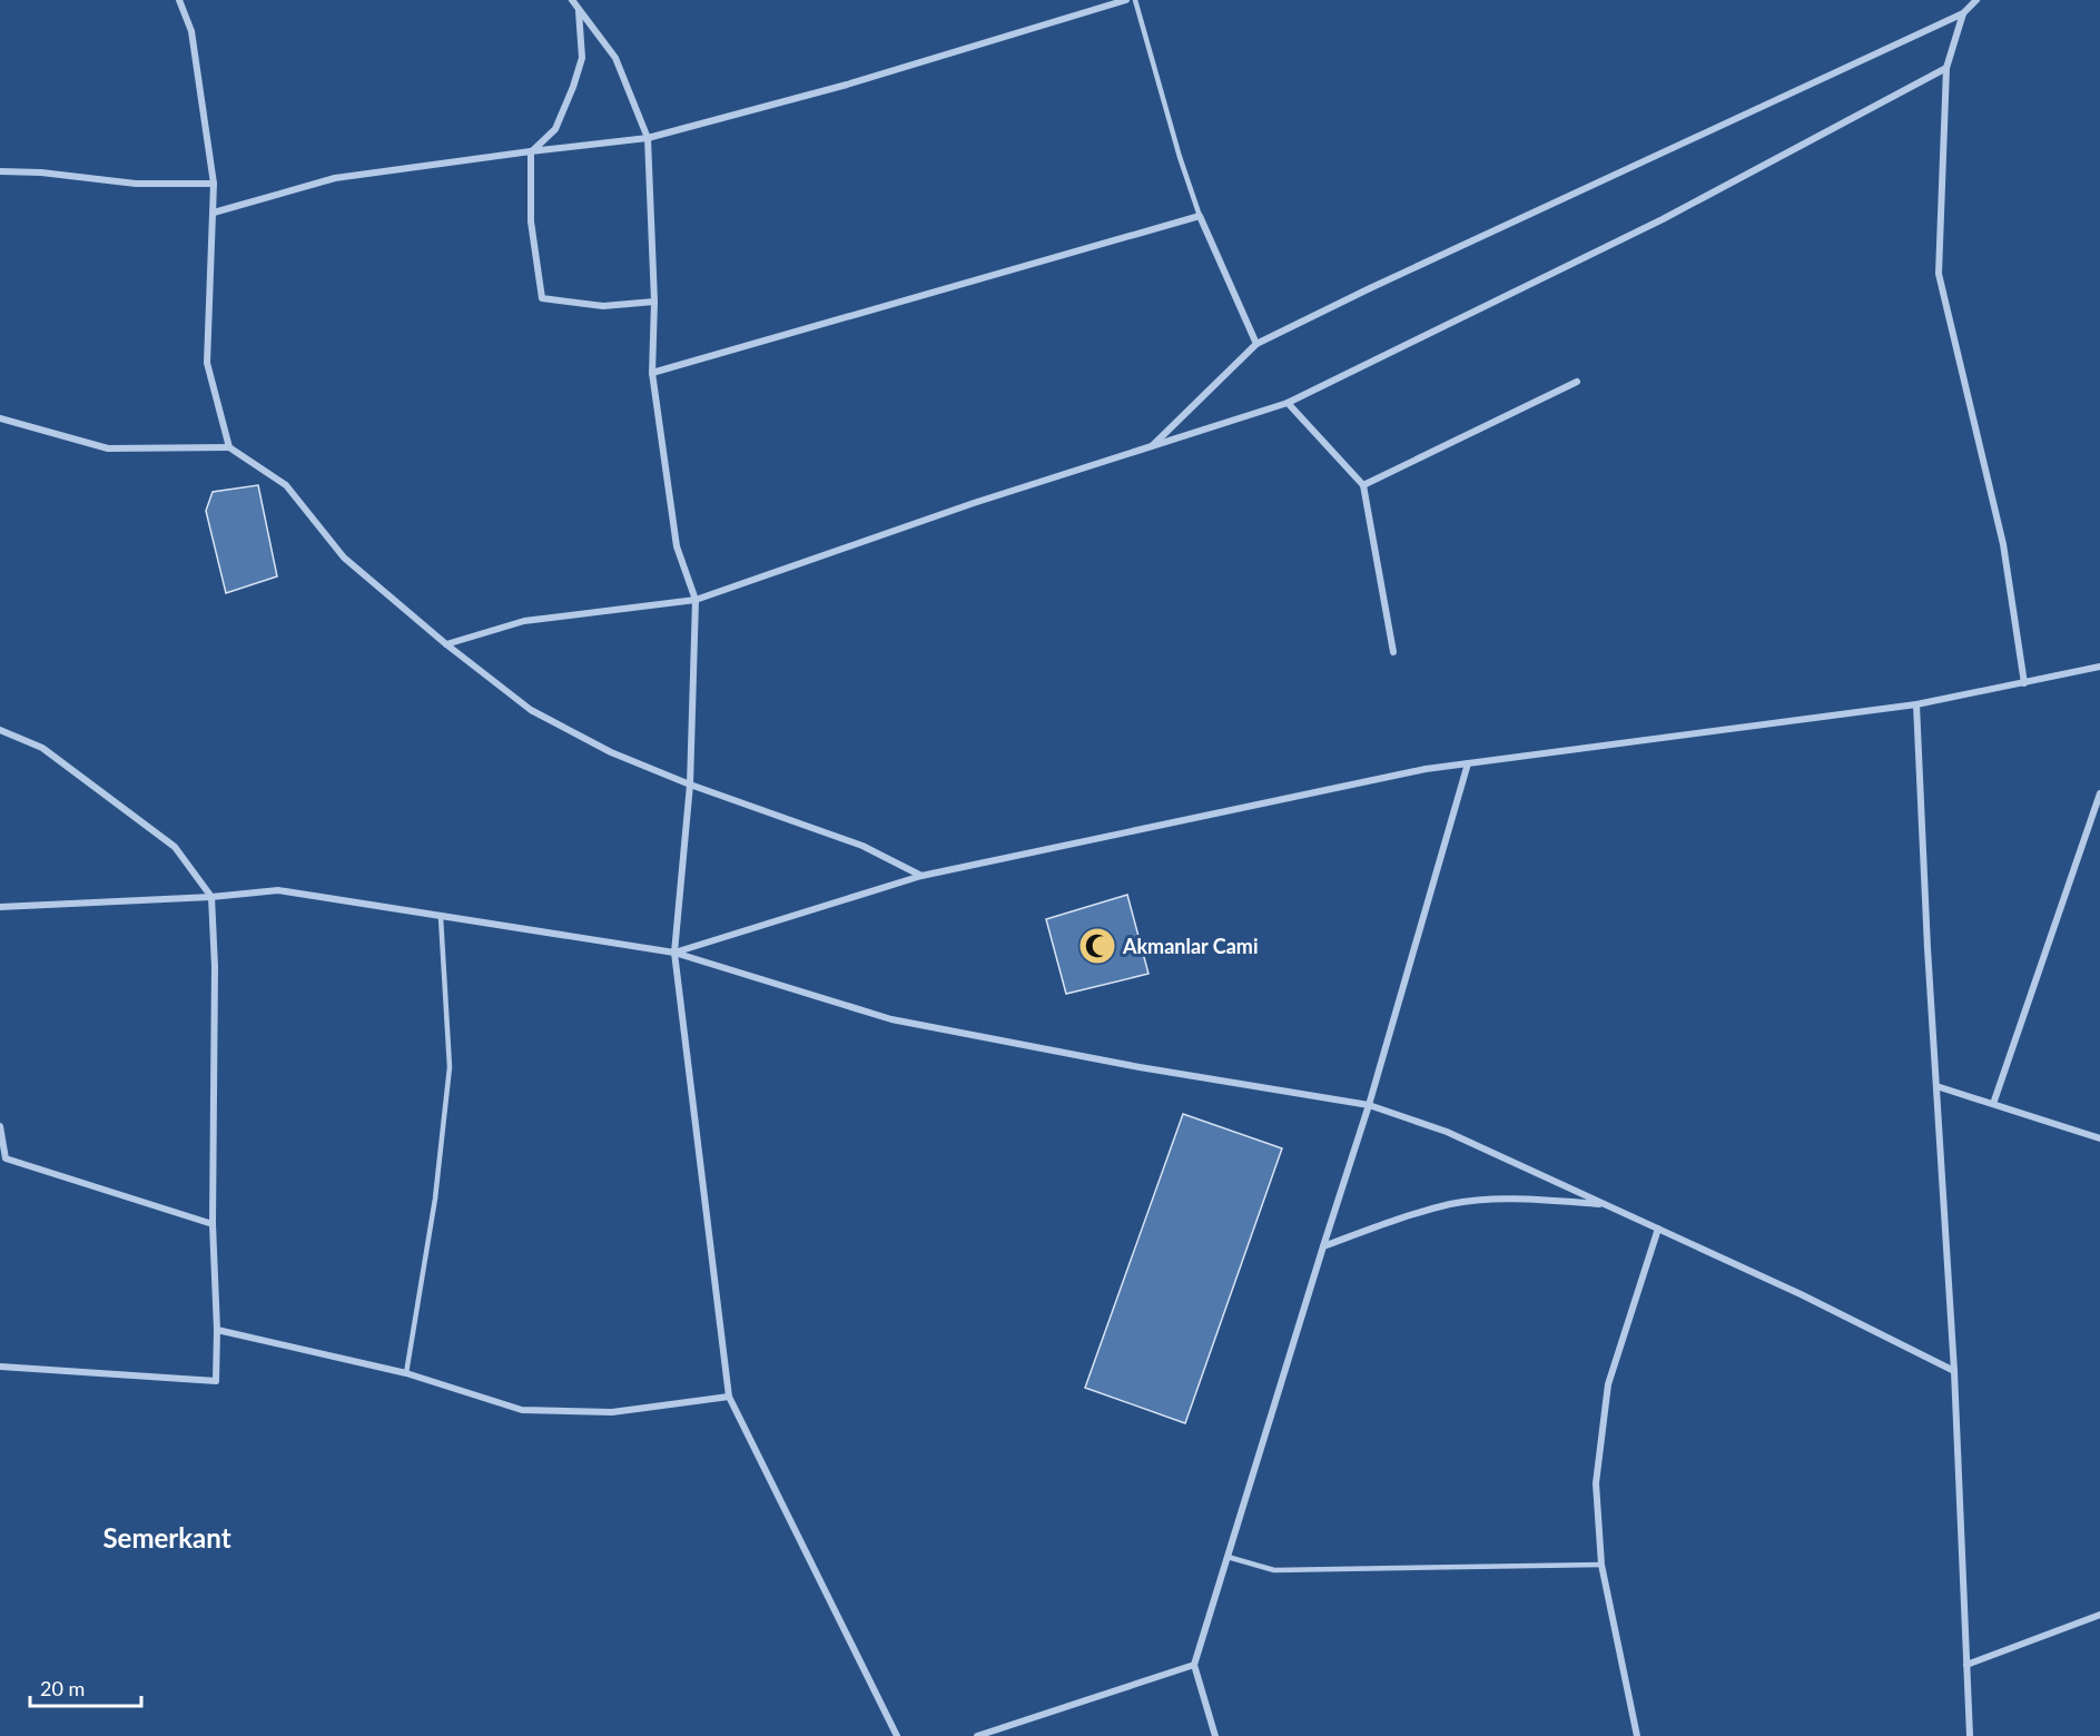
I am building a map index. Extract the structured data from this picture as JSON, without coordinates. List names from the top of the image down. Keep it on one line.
{"districts":["Semerkant"],"places":{"mosque":["Akmanlar Cami"]},"scale_bar":"20 m"}
